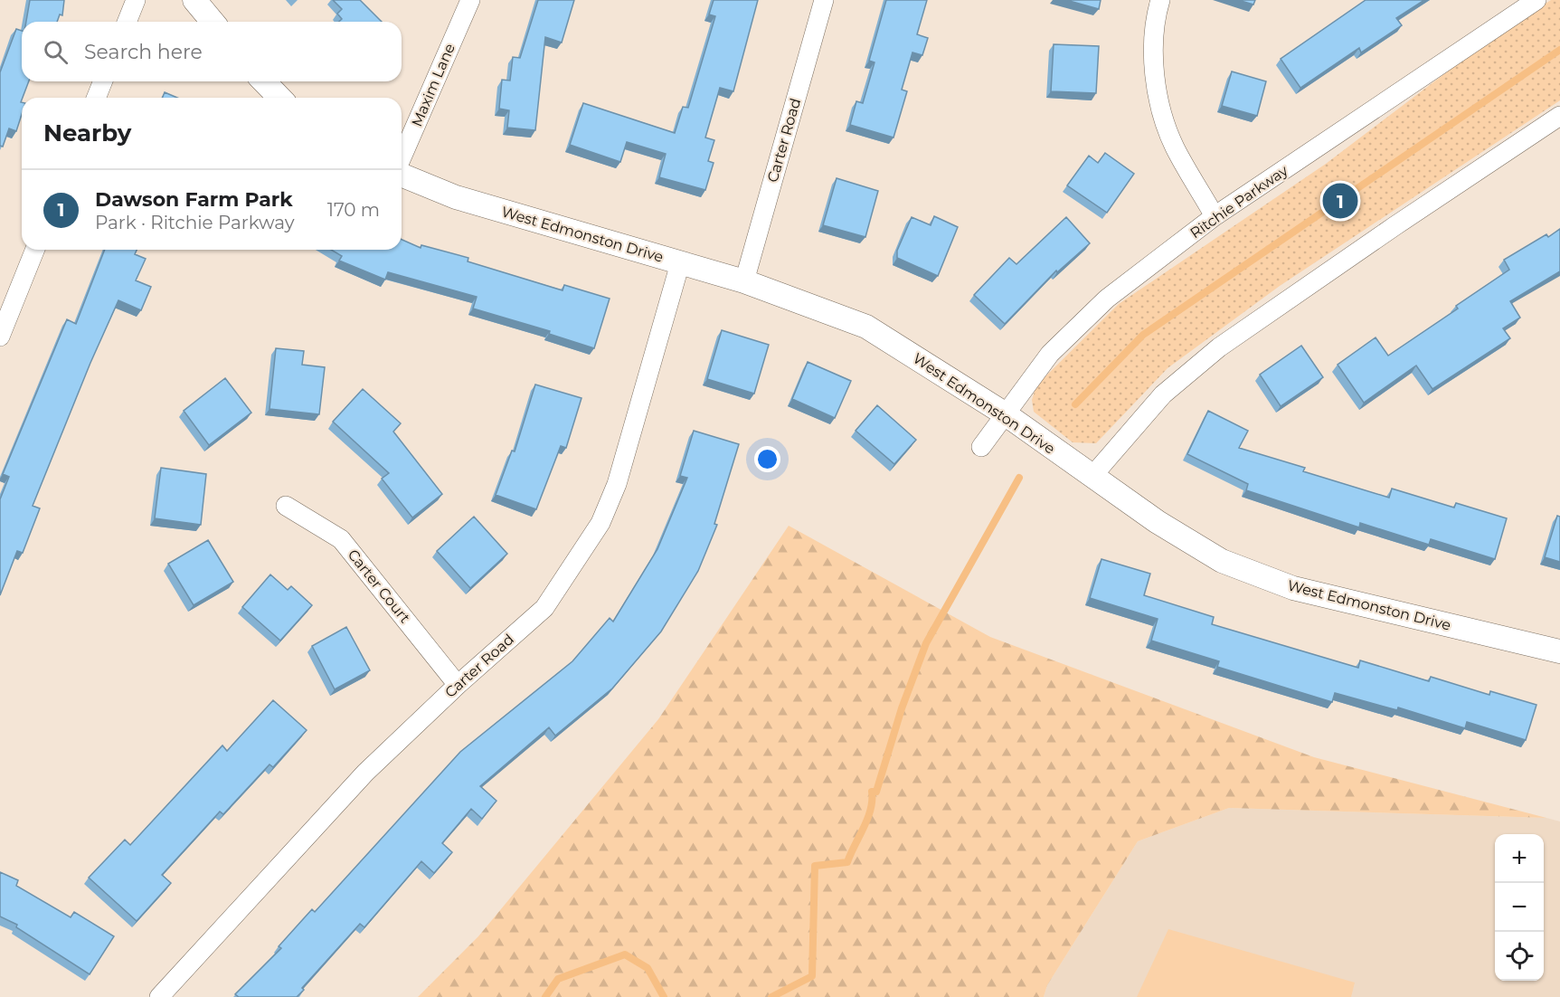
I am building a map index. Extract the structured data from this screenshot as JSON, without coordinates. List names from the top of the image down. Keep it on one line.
{"streets":{"street":["Maxim Lane","Carter Road","Ritchie Parkway","West Edmonston Drive","Carter Court"]},"crossings":[["Carter Road","West Edmonston Drive"],["Carter Road","Carter Court"],["Ritchie Parkway","West Edmonston Drive"]],"page":{"search":"Search here","heading":"Nearby","list":[{"mark":"1","name":"Dawson Farm Park","note":"Park · Ritchie Parkway","value":"170 m"}],"pins":"1","map_buttons":["+","−"]}}
